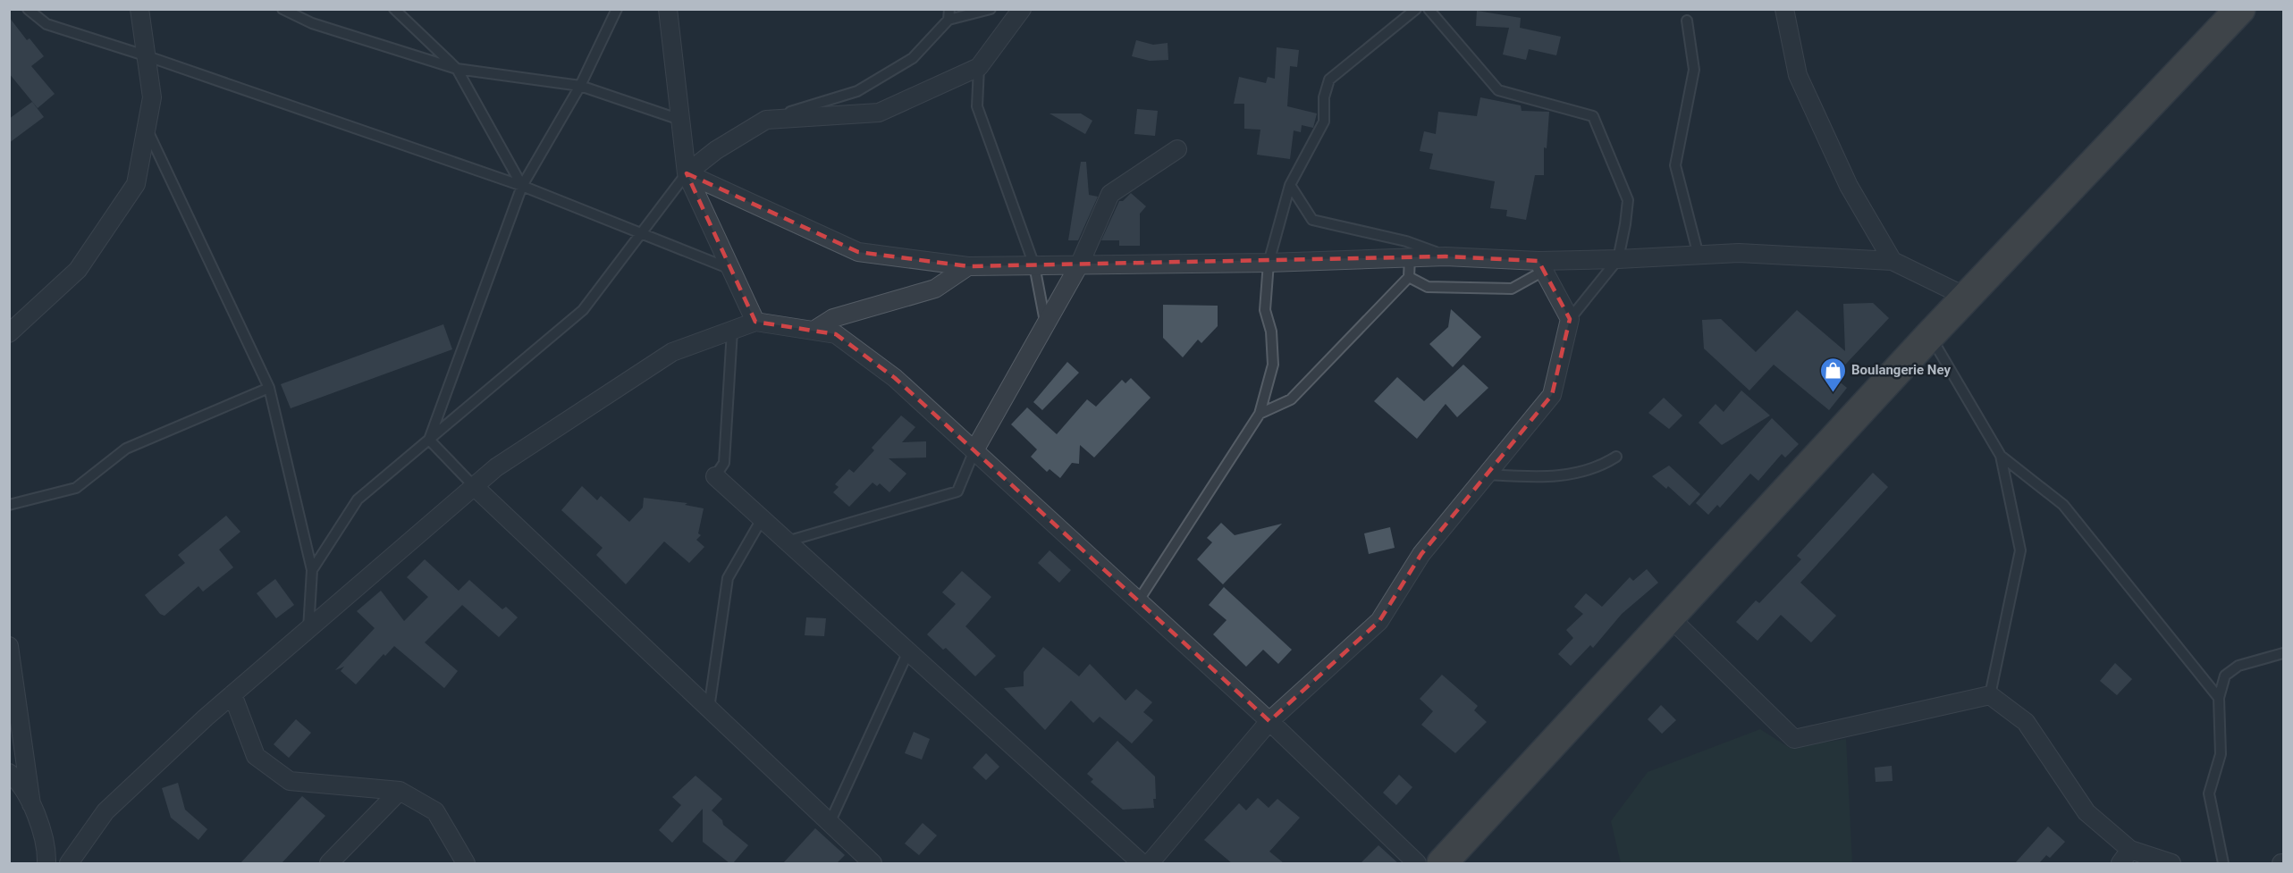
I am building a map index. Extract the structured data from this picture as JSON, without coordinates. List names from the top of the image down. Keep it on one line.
{"places":{"shop":["Boulangerie Ney"]}}
